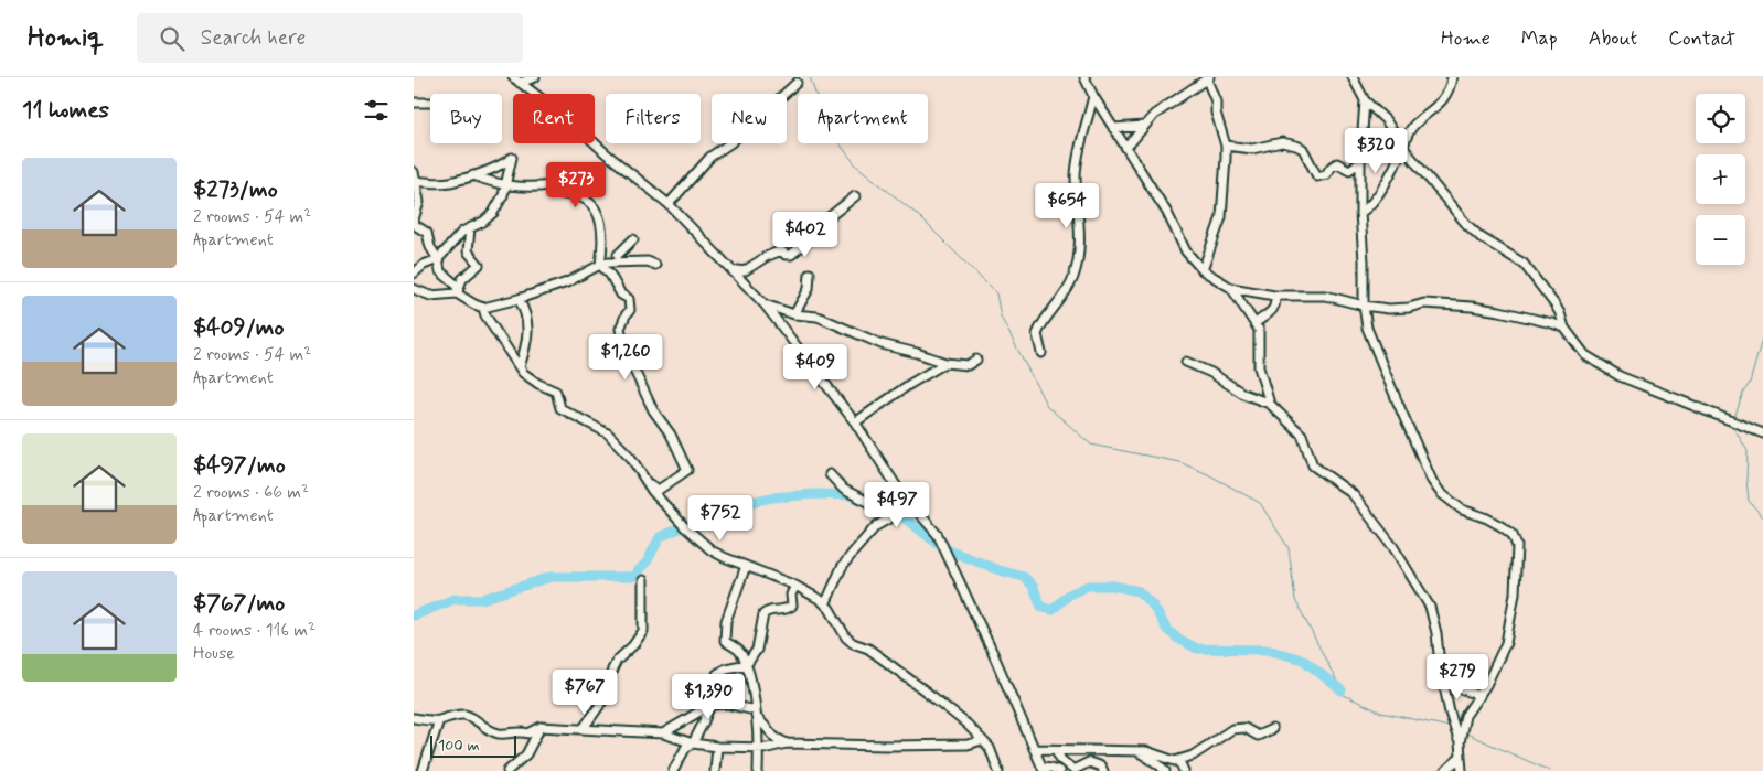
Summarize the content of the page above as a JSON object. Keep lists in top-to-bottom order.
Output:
{
  "scale_bar": "100 m",
  "page": {
    "header": "Homiq",
    "search": "Search here",
    "nav": [
      "Home",
      "Map",
      "About",
      "Contact"
    ],
    "heading": "11 homes",
    "map_buttons": ["+", "−"],
    "chip": [
      "Buy",
      "Rent",
      "Filters",
      "New",
      "Apartment"
    ],
    "price": [
      "$320",
      "$273",
      "$654",
      "$402",
      "$1,260",
      "$409",
      "$497",
      "$752",
      "$279",
      "$767",
      "$1,390"
    ],
    "list": [
      {
        "name": "$273/mo",
        "note": "2 rooms · 54 m² · Apartment"
      },
      {
        "name": "$409/mo",
        "note": "2 rooms · 54 m² · Apartment"
      },
      {
        "name": "$497/mo",
        "note": "2 rooms · 66 m² · Apartment"
      },
      {
        "name": "$767/mo",
        "note": "4 rooms · 116 m² · House"
      }
    ],
    "scale": "100 m"
  }
}
